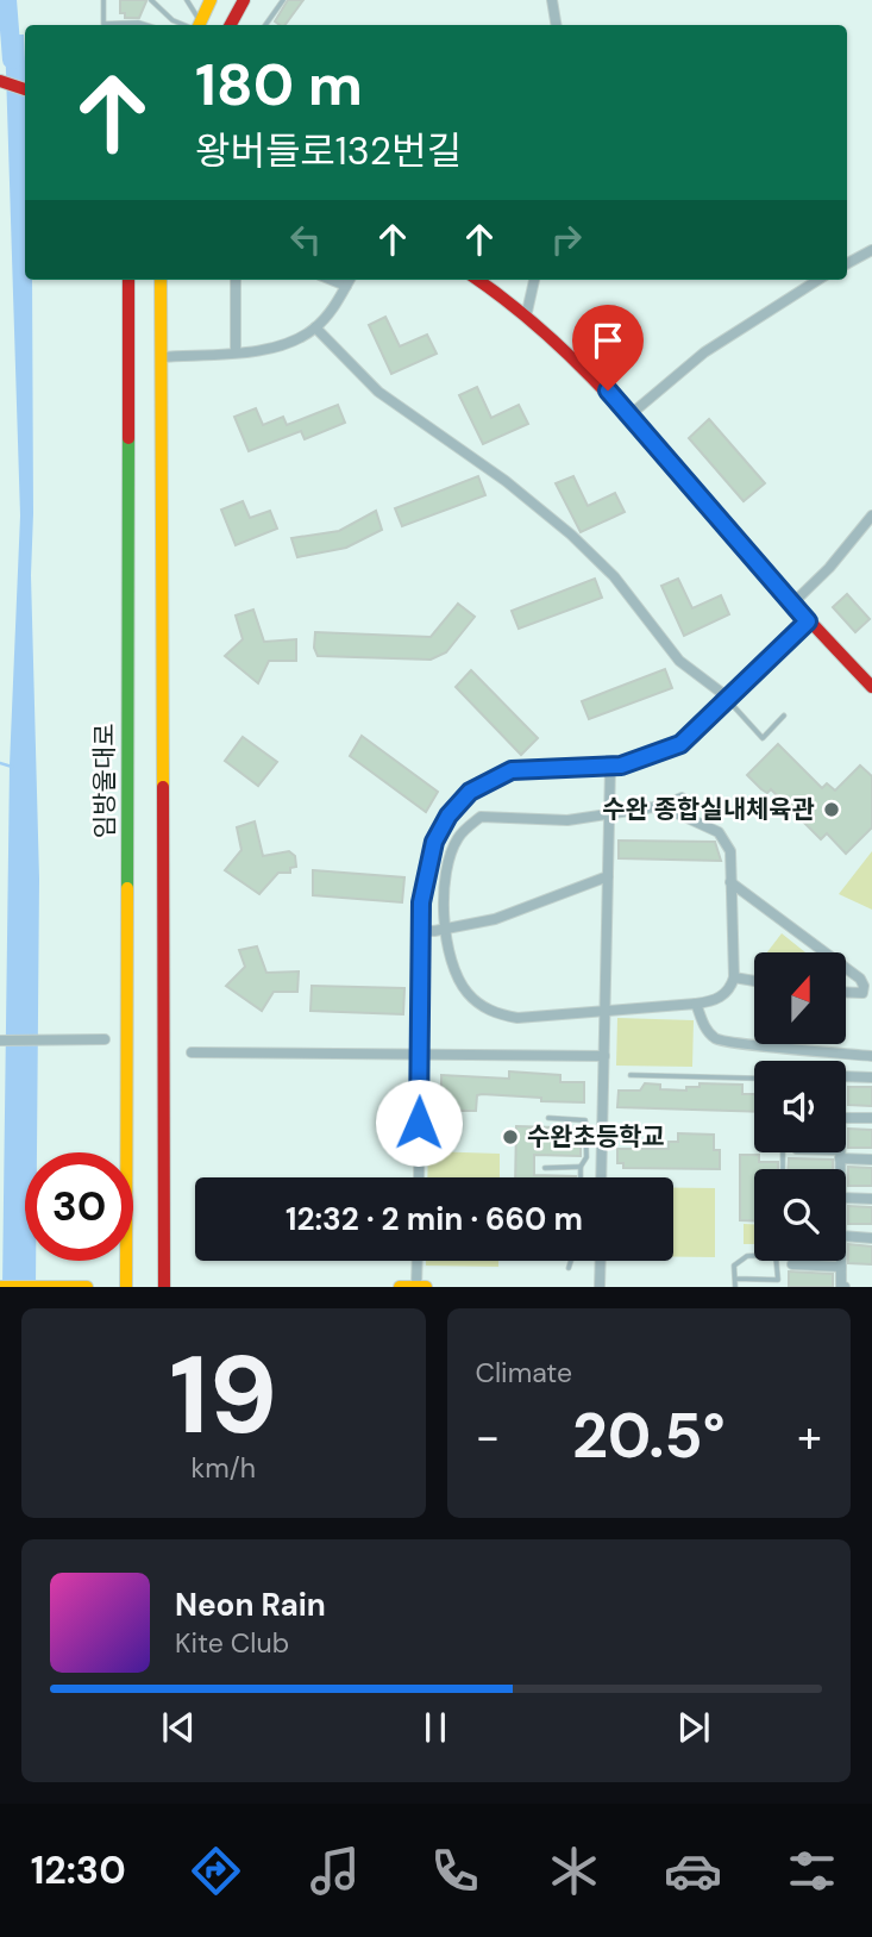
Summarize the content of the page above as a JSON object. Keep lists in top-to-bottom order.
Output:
{
  "streets": {
    "main road": ["임방울대로"]
  },
  "places": ["수완 종합실내체육관", "수완초등학교"],
  "north": "top",
  "page": {
    "turn": ["180 m", "왕버들로132번길"],
    "limit": "30",
    "trip": "12:32 · 2 min · 660 m",
    "tile": [
      ["19", "km/h"],
      "Climate"
    ],
    "heat": ["−", "20.5°", "+"],
    "song": ["Neon Rain", "Kite Club"],
    "tabs": "12:30"
  }
}
